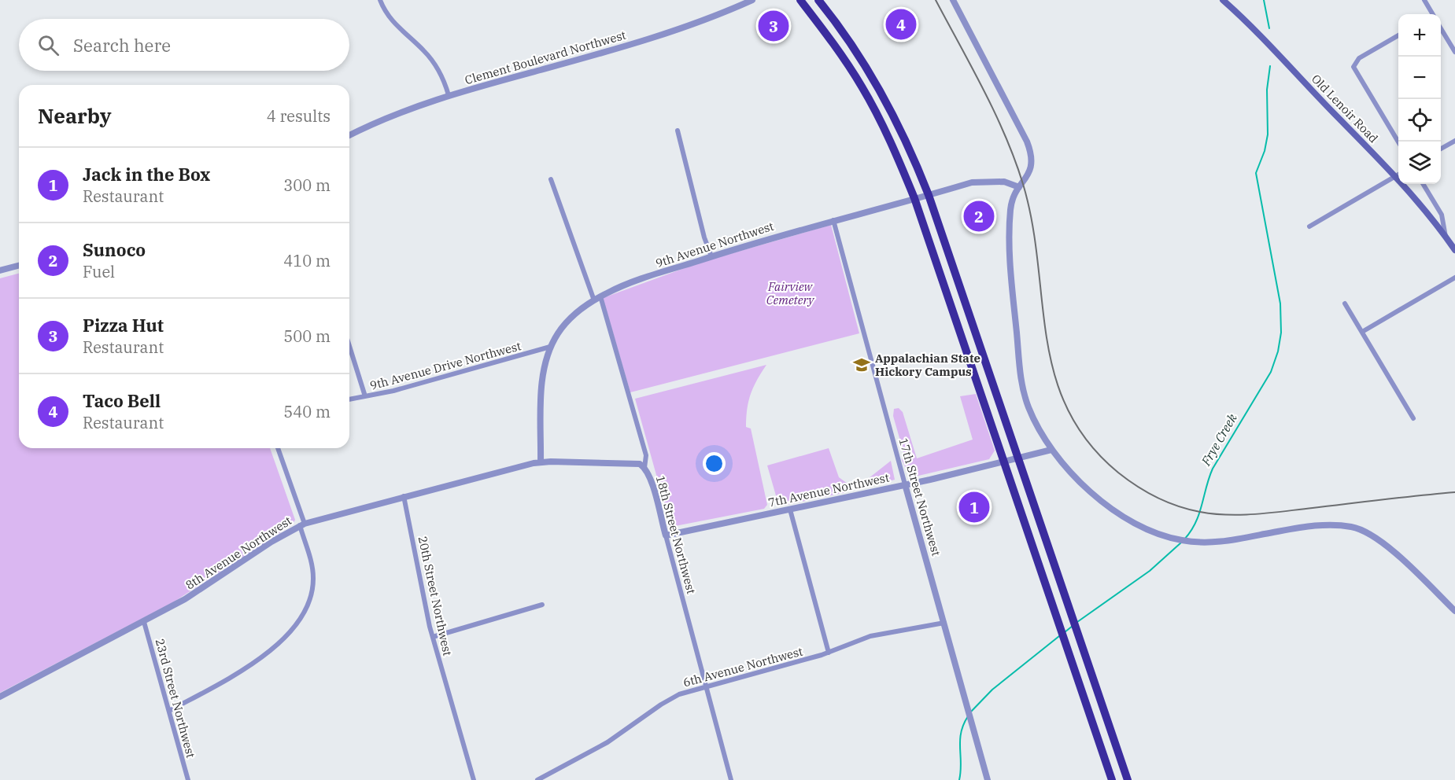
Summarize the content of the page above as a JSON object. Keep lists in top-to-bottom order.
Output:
{
  "streets": {
    "main road": ["Old Lenoir Road"],
    "street": [
      "Clement Boulevard Northwest",
      "9th Avenue Northwest",
      "9th Avenue Drive Northwest",
      "7th Avenue Northwest",
      "17th Street Northwest",
      "18th Street Northwest",
      "8th Avenue Northwest",
      "20th Street Northwest",
      "6th Avenue Northwest",
      "23rd Street Northwest"
    ]
  },
  "crossings": [
    ["9th Avenue Northwest", "9th Avenue Drive Northwest"],
    ["9th Avenue Northwest", "17th Street Northwest"],
    ["9th Avenue Northwest", "18th Street Northwest"],
    ["9th Avenue Northwest", "8th Avenue Northwest"],
    ["7th Avenue Northwest", "17th Street Northwest"],
    ["7th Avenue Northwest", "18th Street Northwest"],
    ["17th Street Northwest", "6th Avenue Northwest"],
    ["18th Street Northwest", "8th Avenue Northwest"],
    ["18th Street Northwest", "6th Avenue Northwest"],
    ["8th Avenue Northwest", "20th Street Northwest"],
    ["8th Avenue Northwest", "23rd Street Northwest"]
  ],
  "water": ["Frye Creek"],
  "parks": ["Fairview Cemetery"],
  "places": {
    "school or university": ["Appalachian State Hickory Campus"]
  },
  "page": {
    "pins": [
      "4",
      "3",
      "2",
      "1"
    ],
    "map_buttons": ["+", "−"],
    "search": "Search here",
    "heading": ["Nearby", "4 results"],
    "list": [
      {
        "mark": "1",
        "name": "Jack in the Box",
        "note": "Restaurant",
        "value": "300 m"
      },
      {
        "mark": "2",
        "name": "Sunoco",
        "note": "Fuel",
        "value": "410 m"
      },
      {
        "mark": "3",
        "name": "Pizza Hut",
        "note": "Restaurant",
        "value": "500 m"
      },
      {
        "mark": "4",
        "name": "Taco Bell",
        "note": "Restaurant",
        "value": "540 m"
      }
    ]
  }
}
